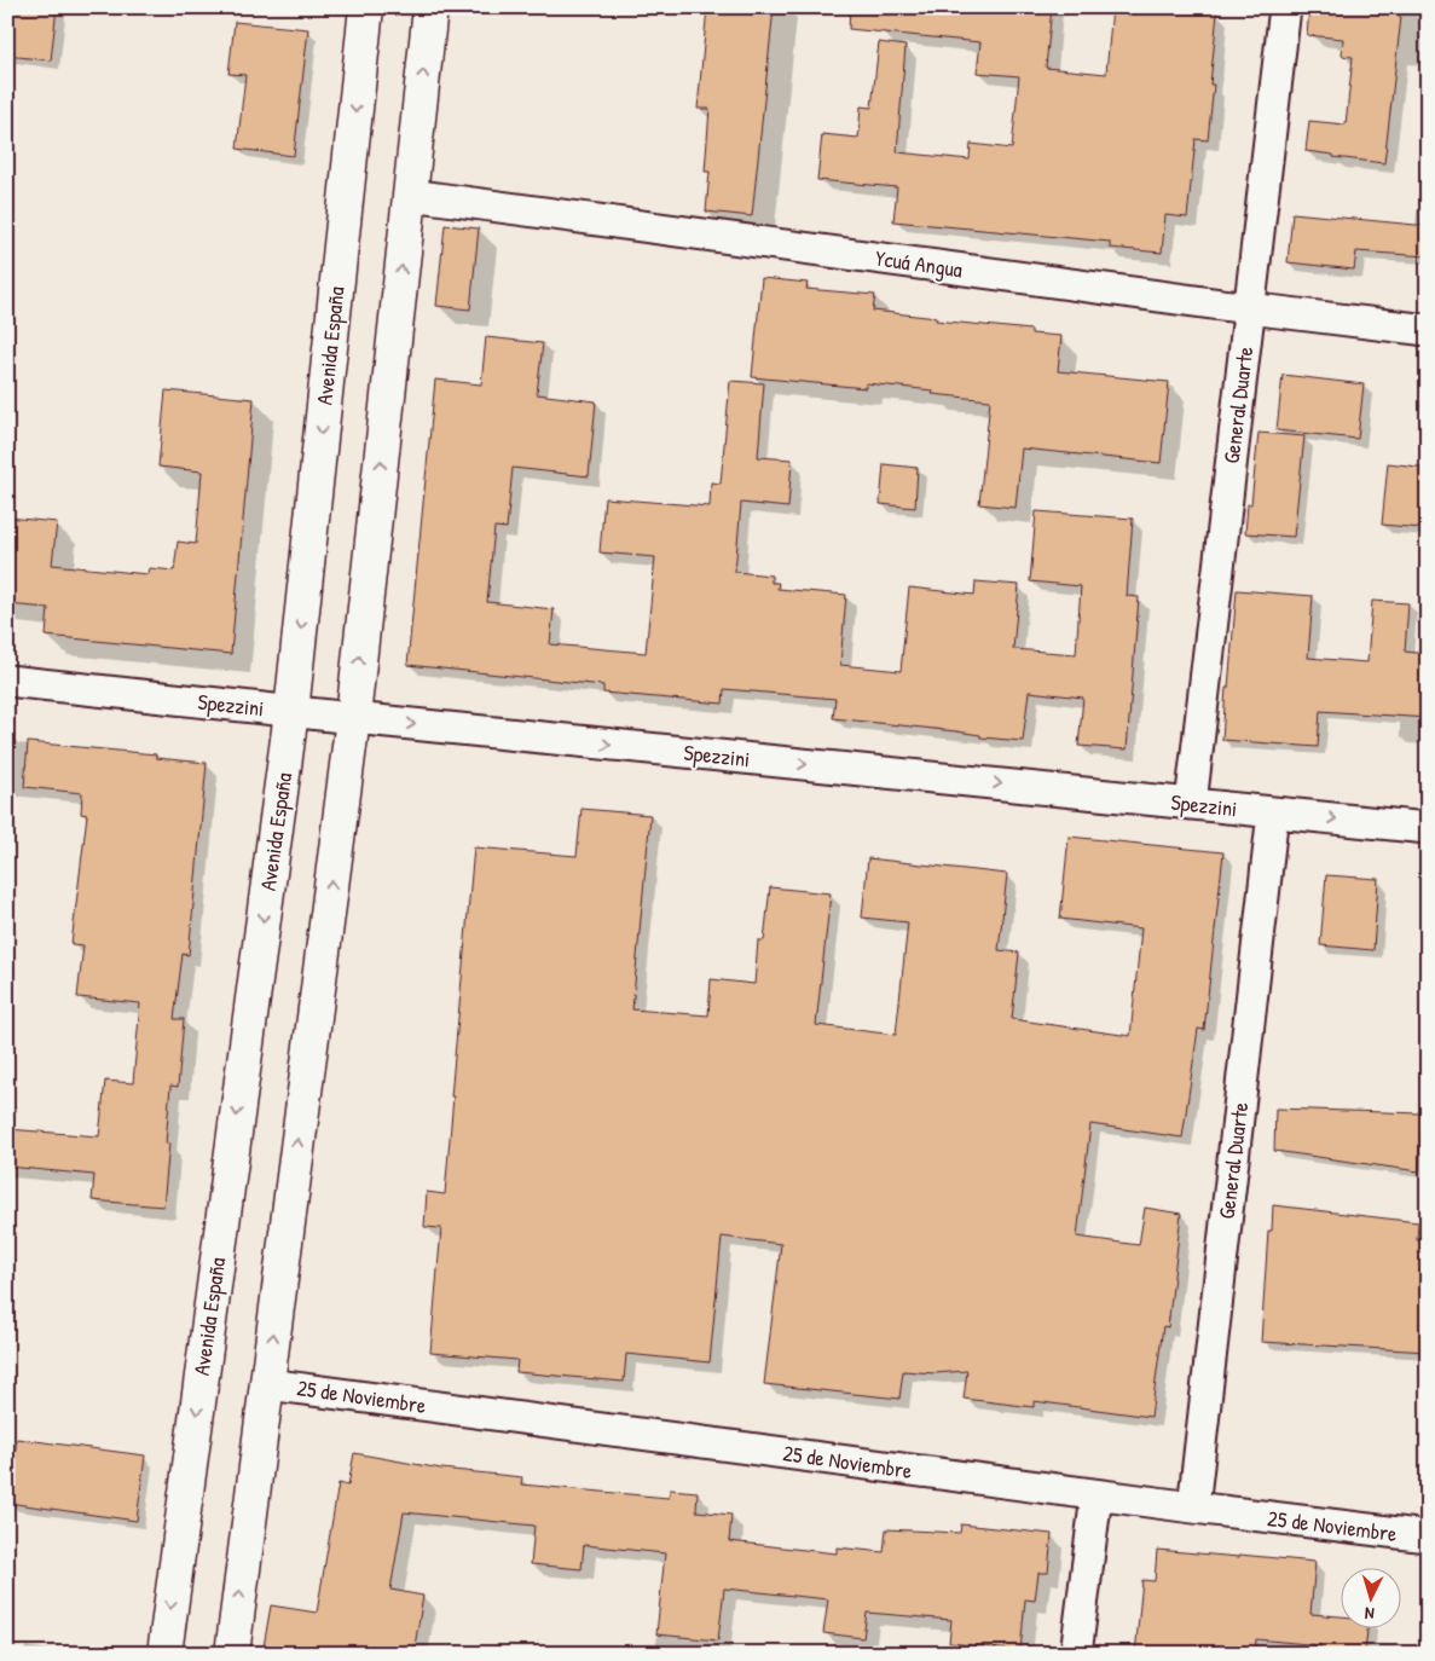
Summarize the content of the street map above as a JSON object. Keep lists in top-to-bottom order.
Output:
{
  "streets": {
    "street": [
      "Ycuá Angua",
      "Avenida España",
      "General Duarte",
      "Spezzini",
      "25 de Noviembre"
    ]
  },
  "crossings": [
    ["Ycuá Angua", "General Duarte"],
    ["Avenida España", "Spezzini"],
    ["General Duarte", "Spezzini"],
    ["General Duarte", "25 de Noviembre"]
  ],
  "one_way": ["Spezzini"],
  "north": "bottom"
}
